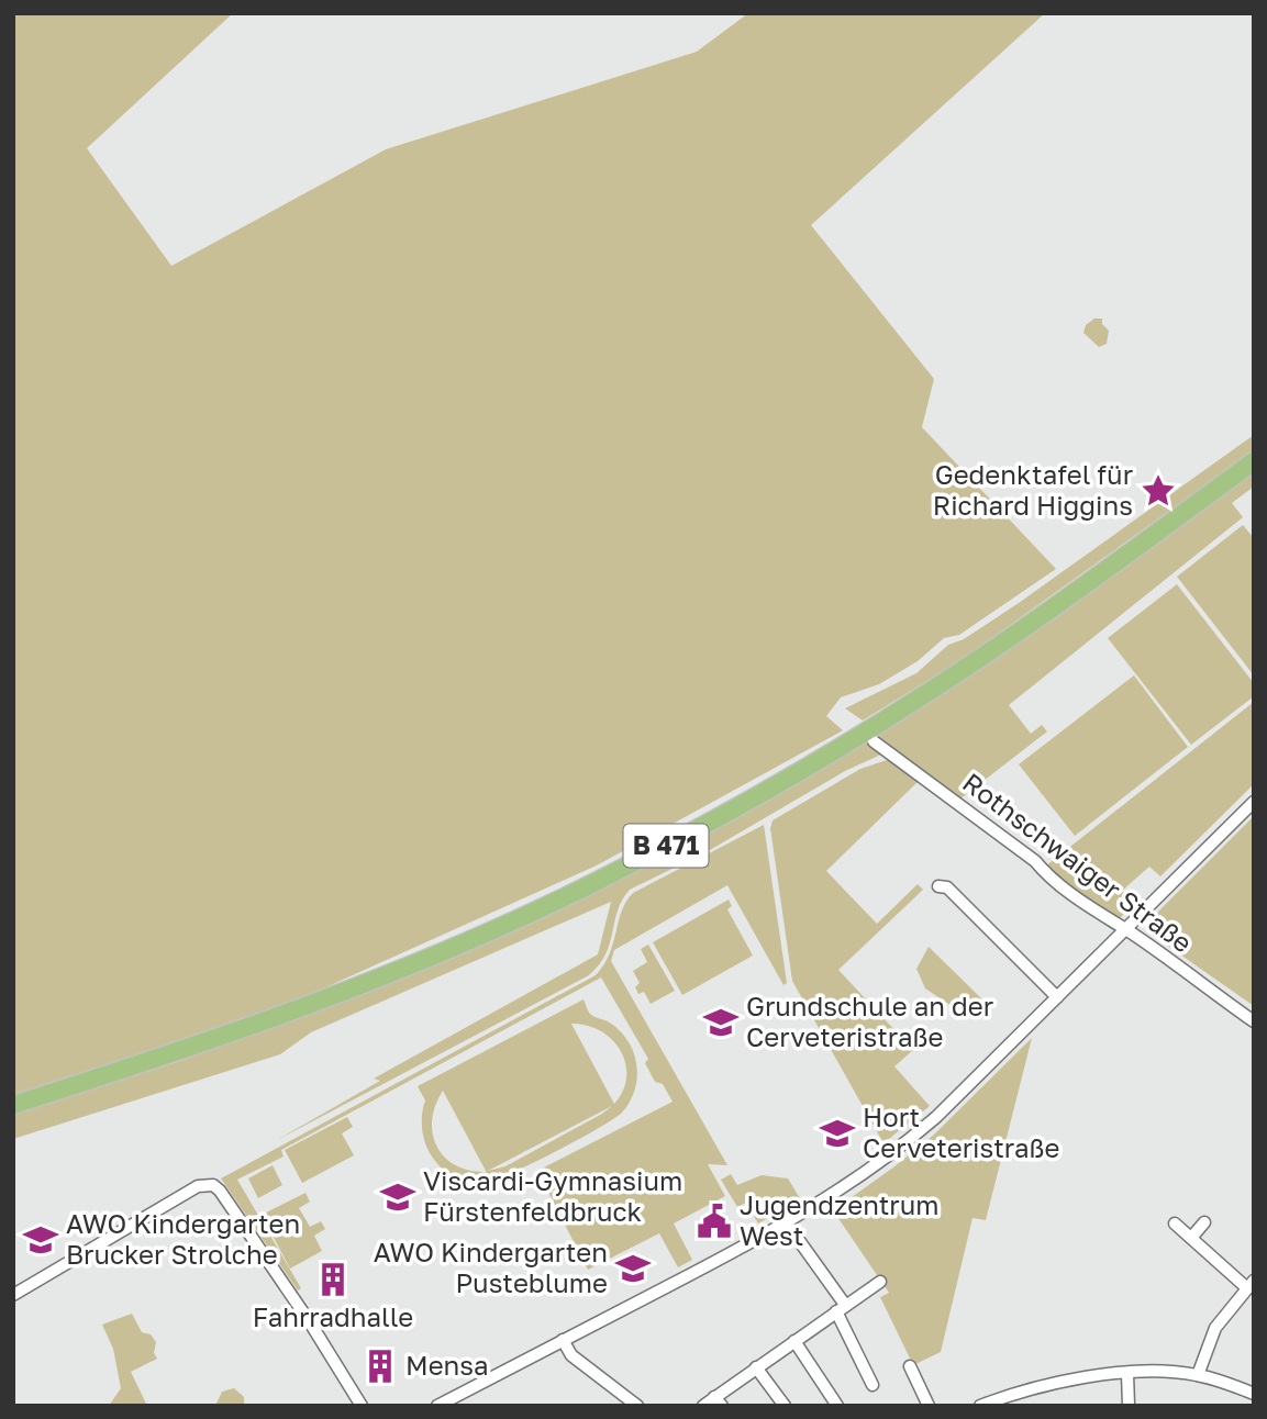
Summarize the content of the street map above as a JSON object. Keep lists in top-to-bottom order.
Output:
{
  "streets": {
    "highway": ["B 471"],
    "street": ["Rothschwaiger Straße"]
  },
  "places": {
    "place": ["Gedenktafel für Richard Higgins"],
    "school or university": [
      "Grundschule an der Cerveteristraße",
      "Hort Cerveteristraße",
      "Viscardi-Gymnasium Fürstenfeldbruck",
      "AWO Kindergarten Brucker Strolche",
      "AWO Kindergarten Pusteblume"
    ],
    "public building": ["Jugendzentrum West"],
    "building": ["Fahrradhalle", "Mensa"]
  }
}
